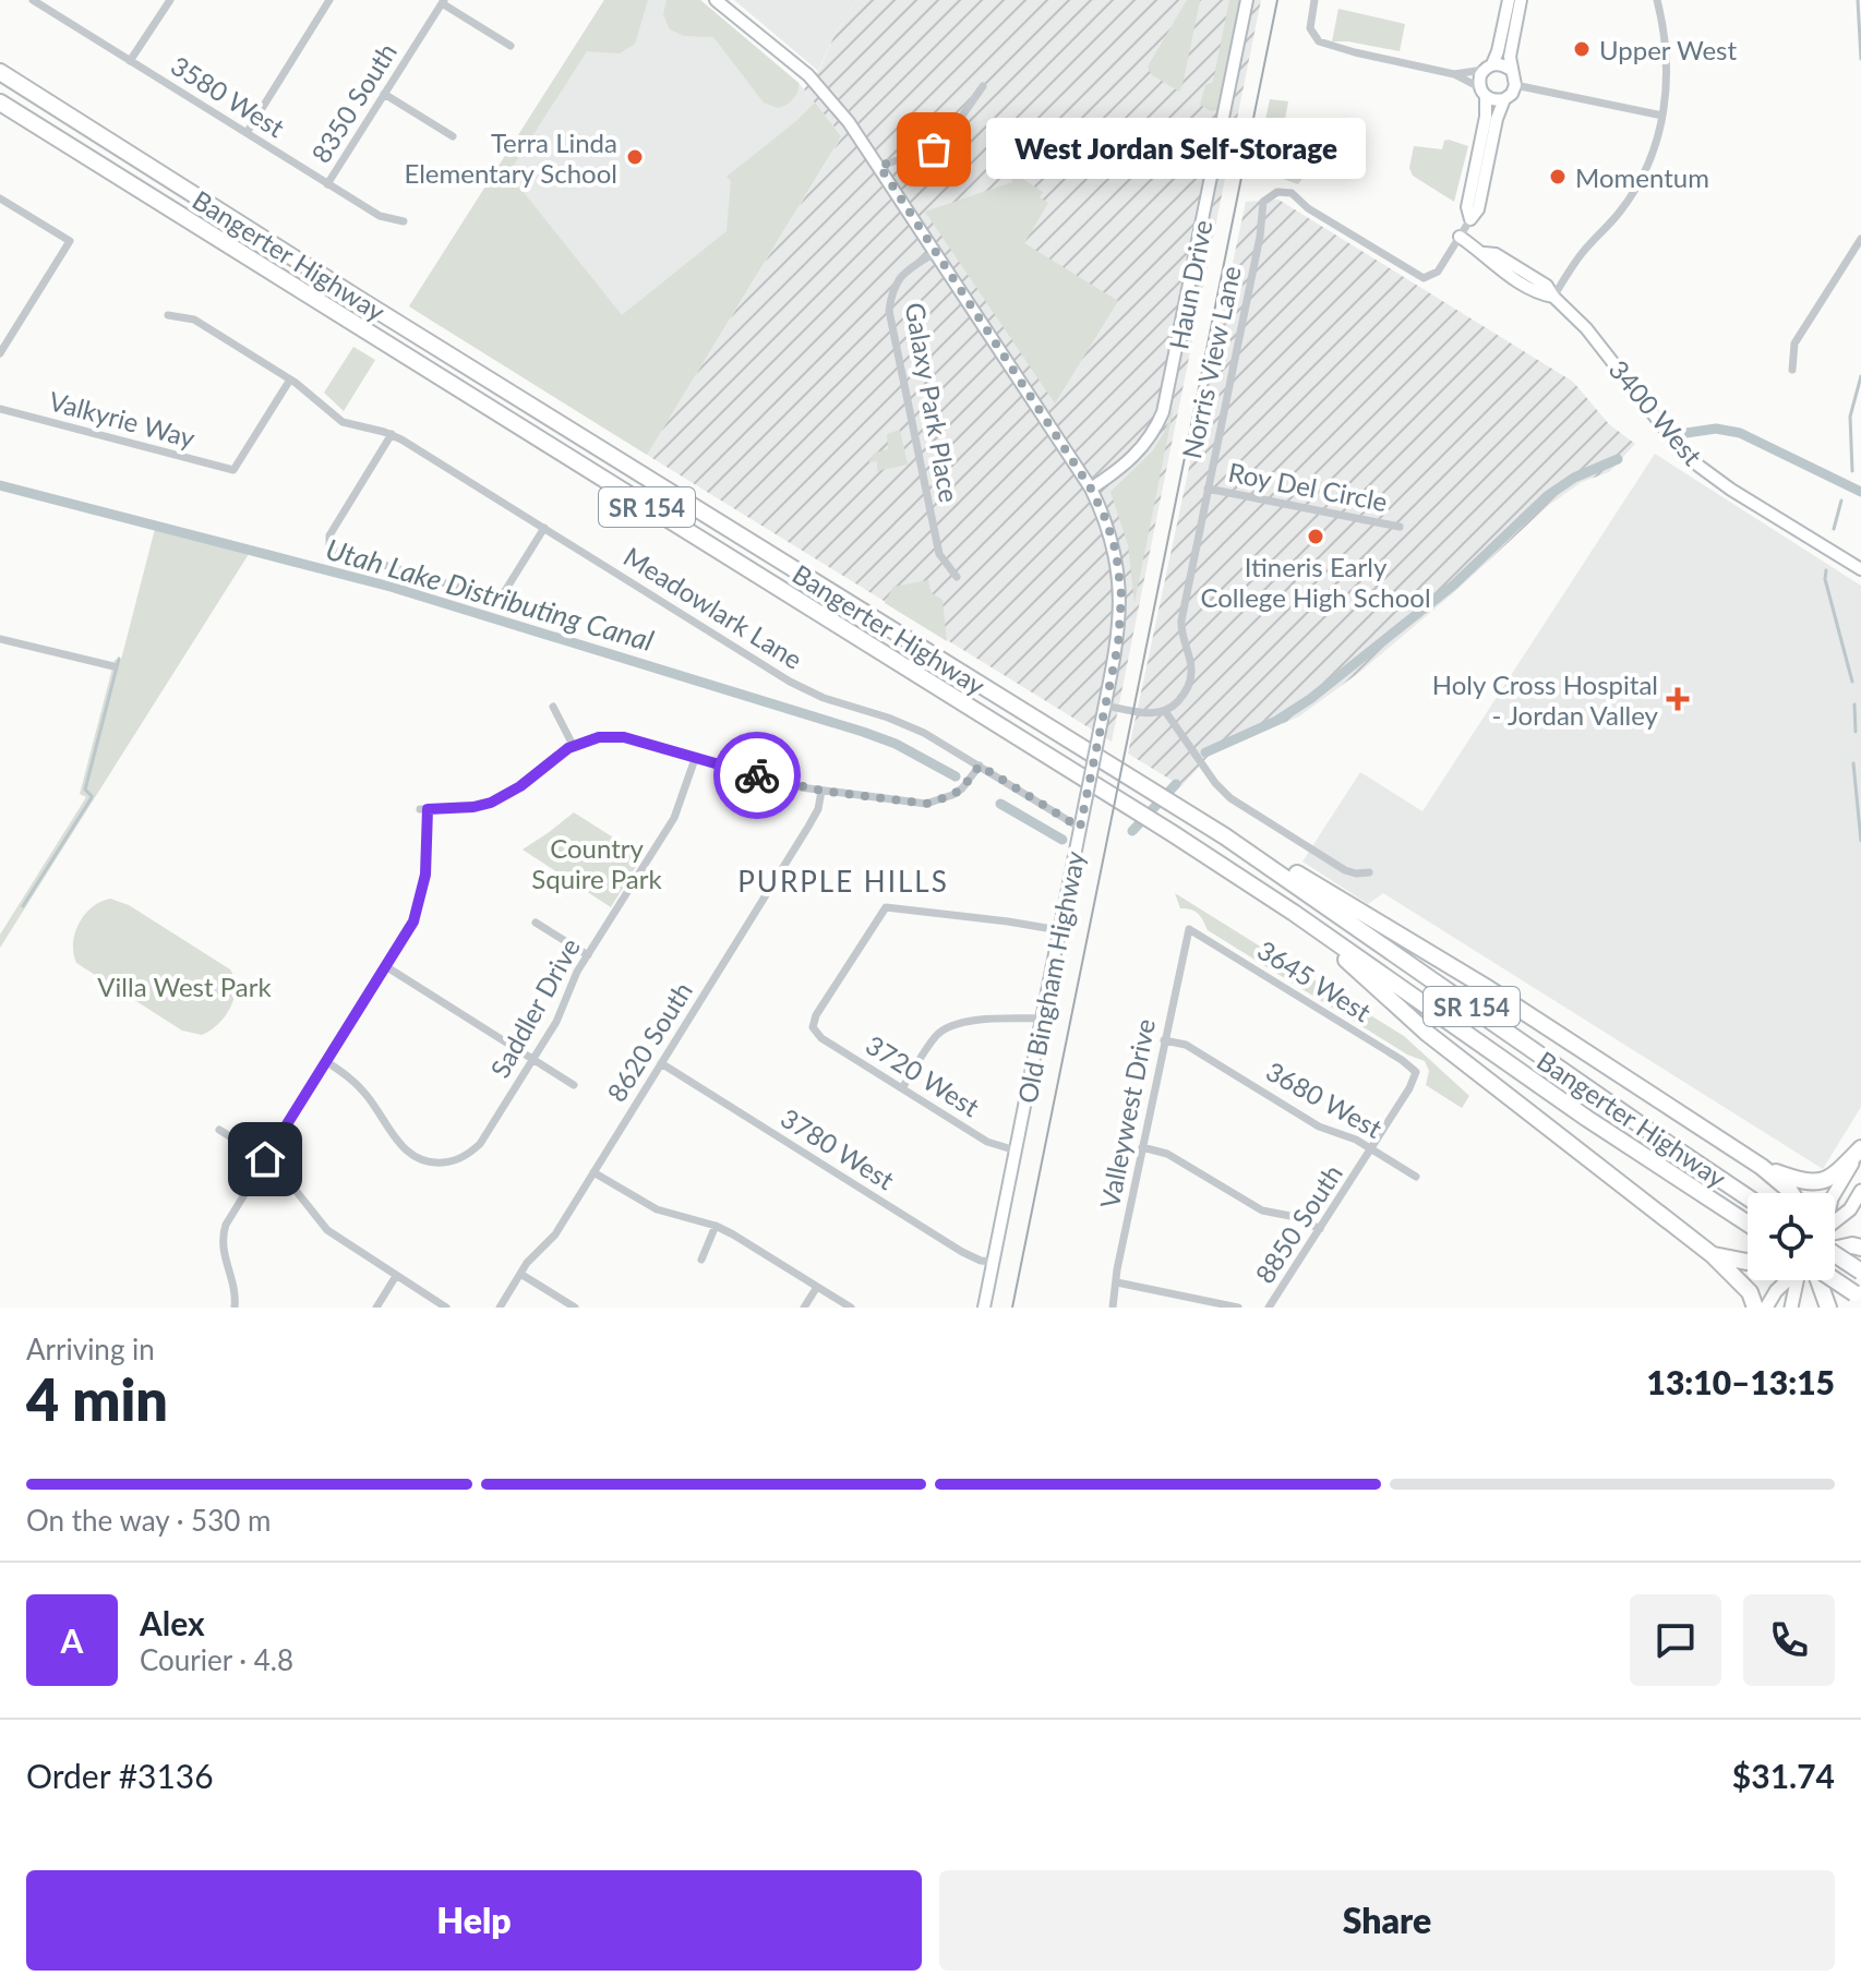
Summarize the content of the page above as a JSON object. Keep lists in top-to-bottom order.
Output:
{
  "streets": {
    "highway": ["Bangerter Highway", "SR 154"],
    "street": [
      "3580 West",
      "8350 South",
      "Haun Drive",
      "Norris View Lane",
      "Galaxy Park Place",
      "3400 West",
      "Valkyrie Way",
      "Roy Del Circle",
      "Meadowlark Lane",
      "Old Bingham Highway",
      "3645 West",
      "Saddler Drive",
      "8620 South",
      "3720 West",
      "3680 West",
      "Valleywest Drive",
      "3780 West",
      "8850 South"
    ]
  },
  "crossings": [
    ["3580 West", "8350 South"],
    ["Haun Drive", "Old Bingham Highway"],
    ["Norris View Lane", "3400 West"],
    ["Norris View Lane", "Roy Del Circle"],
    ["Galaxy Park Place", "Old Bingham Highway"],
    ["Valkyrie Way", "Meadowlark Lane"],
    ["Meadowlark Lane", "Old Bingham Highway"],
    ["Old Bingham Highway", "3720 West"],
    ["Old Bingham Highway", "3780 West"],
    ["3645 West", "Valleywest Drive"],
    ["3645 West", "8850 South"],
    ["8620 South", "3780 West"],
    ["3680 West", "Valleywest Drive"],
    ["3680 West", "8850 South"]
  ],
  "districts": ["PURPLE HILLS"],
  "water": ["Utah Lake Distributing Canal"],
  "parks": ["Country Squire Park", "Villa West Park"],
  "places": {
    "other": [
      "Upper West",
      "West Jordan Self-Storage",
      "Terra Linda Elementary School",
      "Momentum",
      "Itineris Early College High School"
    ],
    "health": ["Holy Cross Hospital - Jordan Valley"]
  },
  "page": {
    "bubble": "West Jordan Self-Storage",
    "heading": ["4 min", "Arriving in", "13:10–13:15"],
    "panel": [
      "Alex",
      "Courier · 4.8",
      "Order #3136",
      "$31.74"
    ],
    "bar": "On the way · 530 m",
    "round": "A",
    "buttons": ["Help", "Share"]
  }
}
